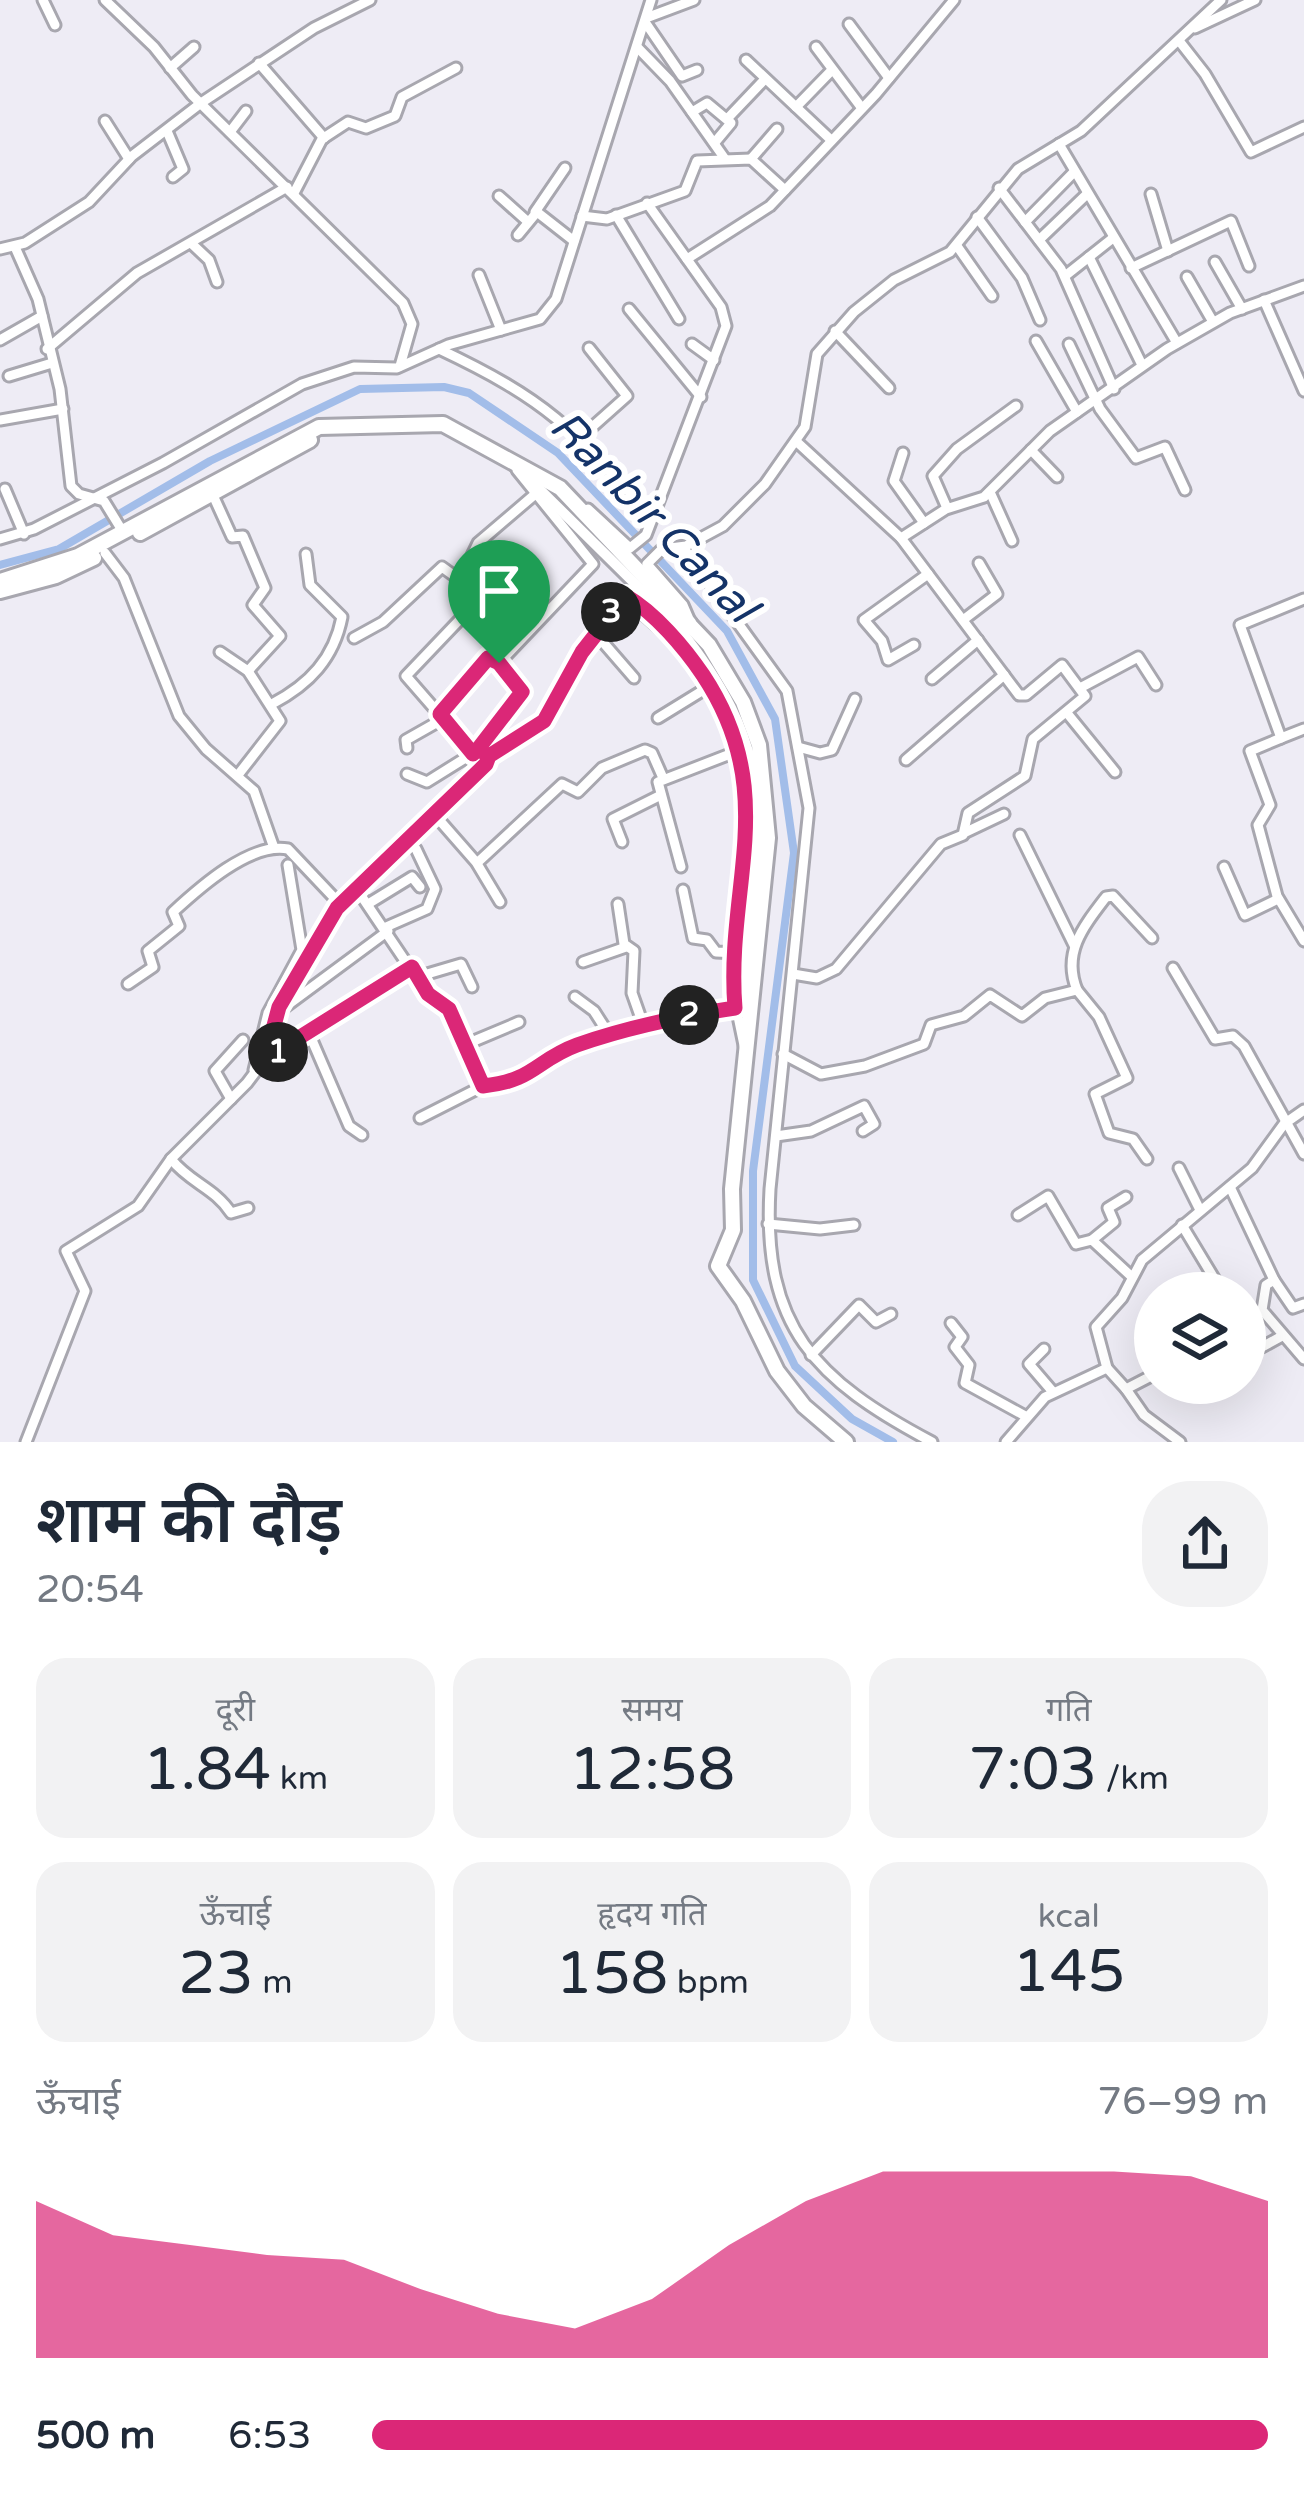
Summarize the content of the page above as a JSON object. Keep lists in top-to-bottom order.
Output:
{
  "water": ["Ranbir Canal"],
  "page": {
    "pins": ["3", "2", "1"],
    "heading": ["शाम की दौड़", "20:54"],
    "stats": [
      ["दूरी", "1.84 km"],
      ["समय", "12:58"],
      ["गति", "7:03 /km"],
      ["ऊँचाई", "23 m"],
      ["हृदय गति", "158 bpm"],
      ["kcal", "145"]
    ],
    "chart": ["ऊँचाई", "76–99 m"],
    "list": [
      {
        "name": "500 m",
        "note": "6:53"
      }
    ]
  }
}
